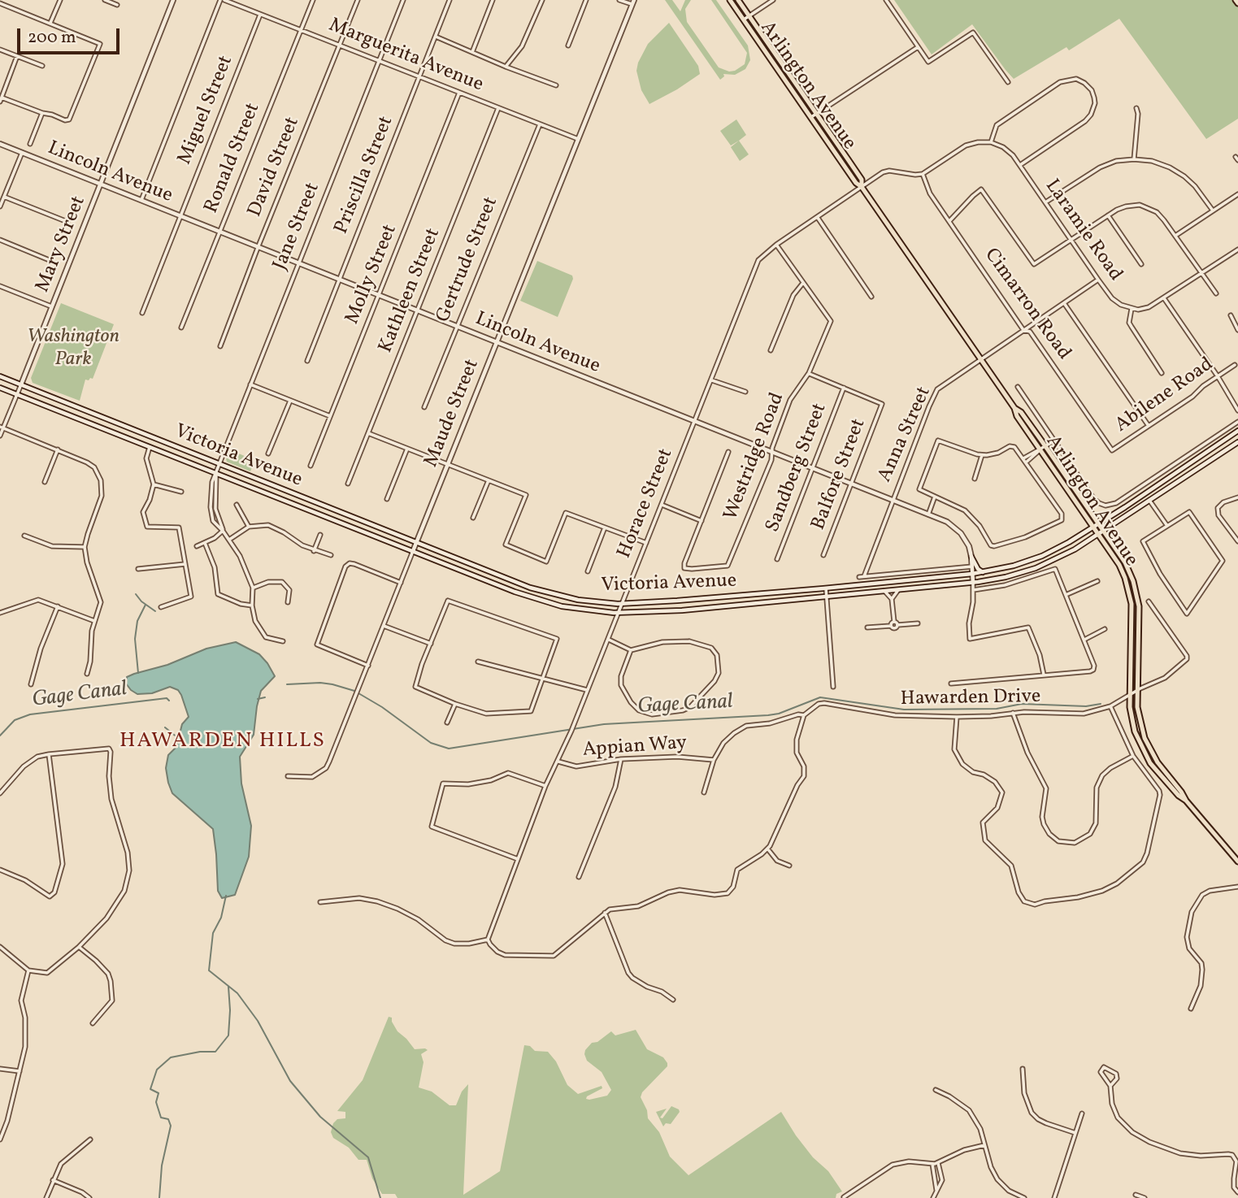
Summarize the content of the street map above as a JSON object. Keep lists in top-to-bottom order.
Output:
{
  "streets": {
    "main road": [
      "Arlington Avenue",
      "Lincoln Avenue",
      "Mary Street",
      "Maude Street",
      "Victoria Avenue"
    ],
    "street": [
      "Marguerita Avenue",
      "Miguel Street",
      "Ronald Street",
      "David Street",
      "Priscilla Street",
      "Jane Street",
      "Laramie Road",
      "Gertrude Street",
      "Molly Street",
      "Kathleen Street",
      "Cimarron Road",
      "Abilene Road",
      "Anna Street",
      "Westridge Road",
      "Sandberg Street",
      "Balfore Street",
      "Horace Street",
      "Hawarden Drive",
      "Appian Way"
    ]
  },
  "crossings": [
    ["Marguerita Avenue", "Miguel Street"],
    ["Marguerita Avenue", "Ronald Street"],
    ["Marguerita Avenue", "David Street"],
    ["Marguerita Avenue", "Priscilla Street"],
    ["Marguerita Avenue", "Jane Street"],
    ["Marguerita Avenue", "Gertrude Street"],
    ["Marguerita Avenue", "Molly Street"],
    ["Marguerita Avenue", "Kathleen Street"],
    ["Marguerita Avenue", "Maude Street"],
    ["Arlington Avenue", "Anna Street"],
    ["Arlington Avenue", "Victoria Avenue"],
    ["Arlington Avenue", "Horace Street"],
    ["Arlington Avenue", "Hawarden Drive"],
    ["Miguel Street", "Lincoln Avenue"],
    ["Ronald Street", "Lincoln Avenue"],
    ["David Street", "Lincoln Avenue"],
    ["Lincoln Avenue", "Priscilla Street"],
    ["Lincoln Avenue", "Jane Street"],
    ["Lincoln Avenue", "Mary Street"],
    ["Lincoln Avenue", "Gertrude Street"],
    ["Lincoln Avenue", "Molly Street"],
    ["Lincoln Avenue", "Kathleen Street"],
    ["Lincoln Avenue", "Maude Street"],
    ["Lincoln Avenue", "Anna Street"],
    ["Lincoln Avenue", "Victoria Avenue"],
    ["Lincoln Avenue", "Westridge Road"],
    ["Lincoln Avenue", "Sandberg Street"],
    ["Lincoln Avenue", "Balfore Street"],
    ["Lincoln Avenue", "Horace Street"],
    ["Jane Street", "Victoria Avenue"],
    ["Laramie Road", "Anna Street"],
    ["Mary Street", "Victoria Avenue"],
    ["Cimarron Road", "Abilene Road"],
    ["Cimarron Road", "Anna Street"],
    ["Cimarron Road", "Horace Street"],
    ["Maude Street", "Victoria Avenue"],
    ["Victoria Avenue", "Horace Street"],
    ["Westridge Road", "Horace Street"],
    ["Sandberg Street", "Balfore Street"],
    ["Horace Street", "Appian Way"],
    ["Hawarden Drive", "Appian Way"]
  ],
  "districts": ["HAWARDEN HILLS"],
  "water": ["Gage Canal"],
  "parks": ["Washington Park"],
  "scale_bar": "200 m"
}
